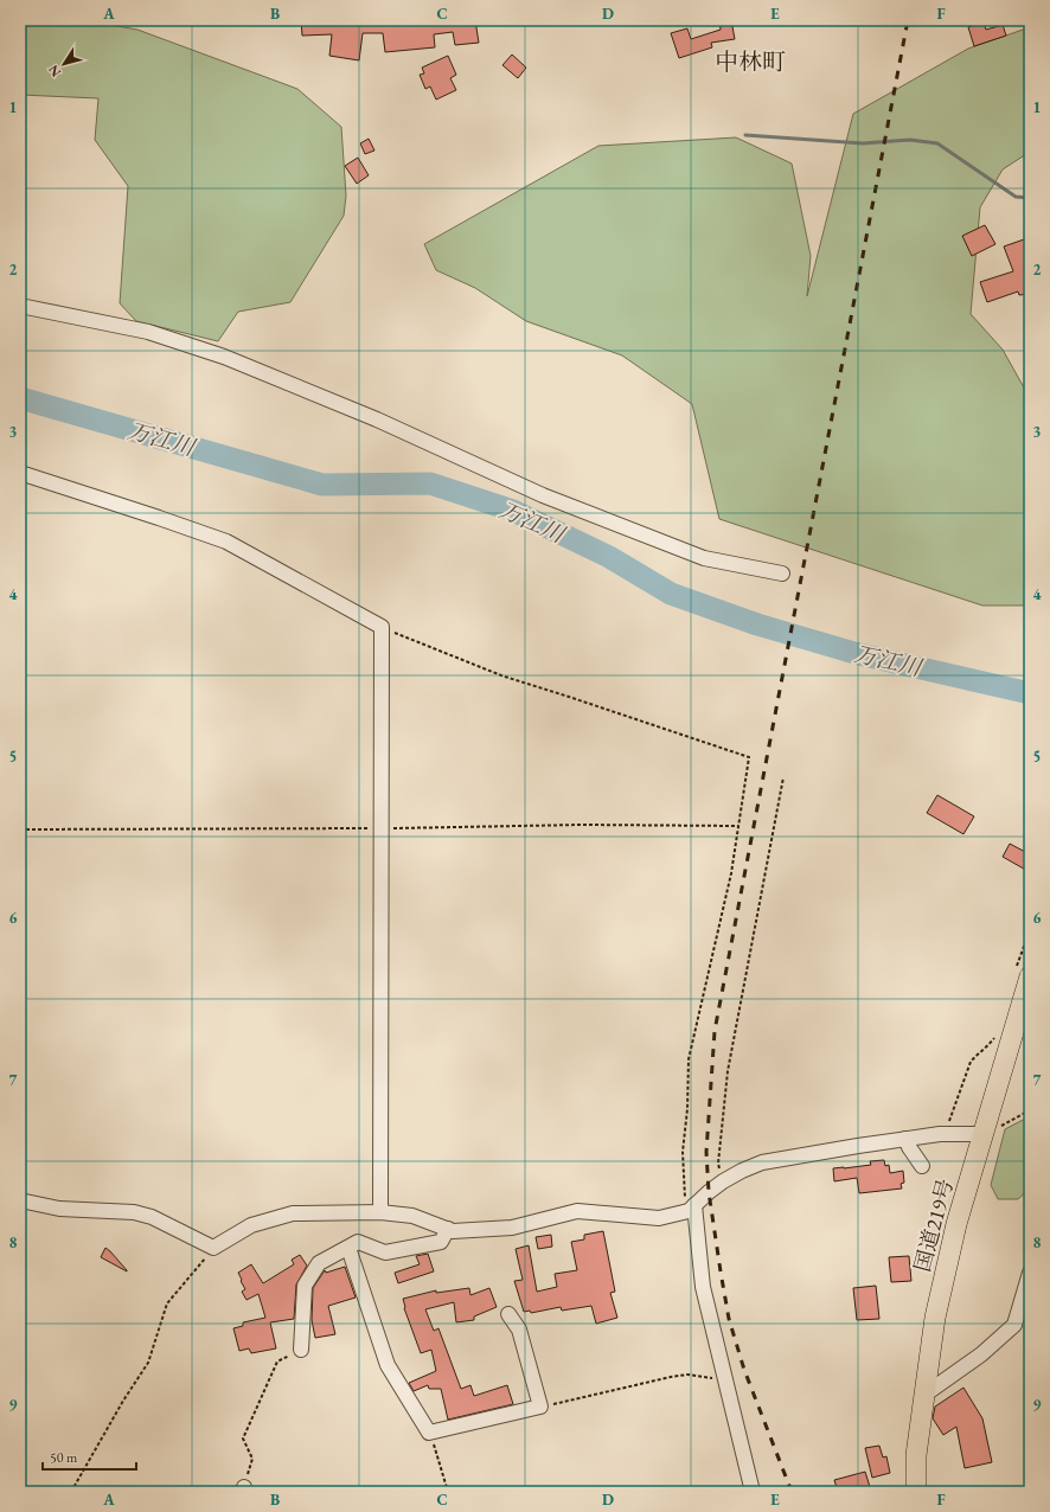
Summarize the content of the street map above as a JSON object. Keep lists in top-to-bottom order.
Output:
{
  "streets": {
    "highway": ["国道219号"]
  },
  "districts": ["中林町"],
  "water": ["万江川"],
  "scale_bar": "50 m",
  "north": "bottom left",
  "grid": {
    "columns": [
      "A",
      "B",
      "C",
      "D",
      "E",
      "F"
    ],
    "rows": [
      "1",
      "2",
      "3",
      "4",
      "5",
      "6",
      "7",
      "8",
      "9"
    ]
  }
}
